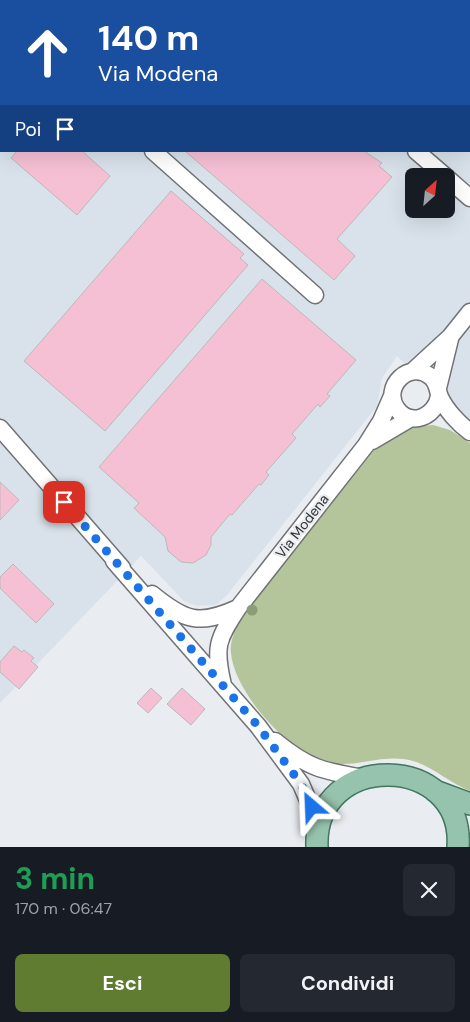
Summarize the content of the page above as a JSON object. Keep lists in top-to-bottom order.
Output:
{
  "streets": {
    "street": ["Via Modena"]
  },
  "north": "top right",
  "page": {
    "turn": ["140 m", "Via Modena"],
    "then": "Poi",
    "heading": ["3 min", "170 m · 06:47"],
    "buttons": ["Esci", "Condividi"]
  }
}
